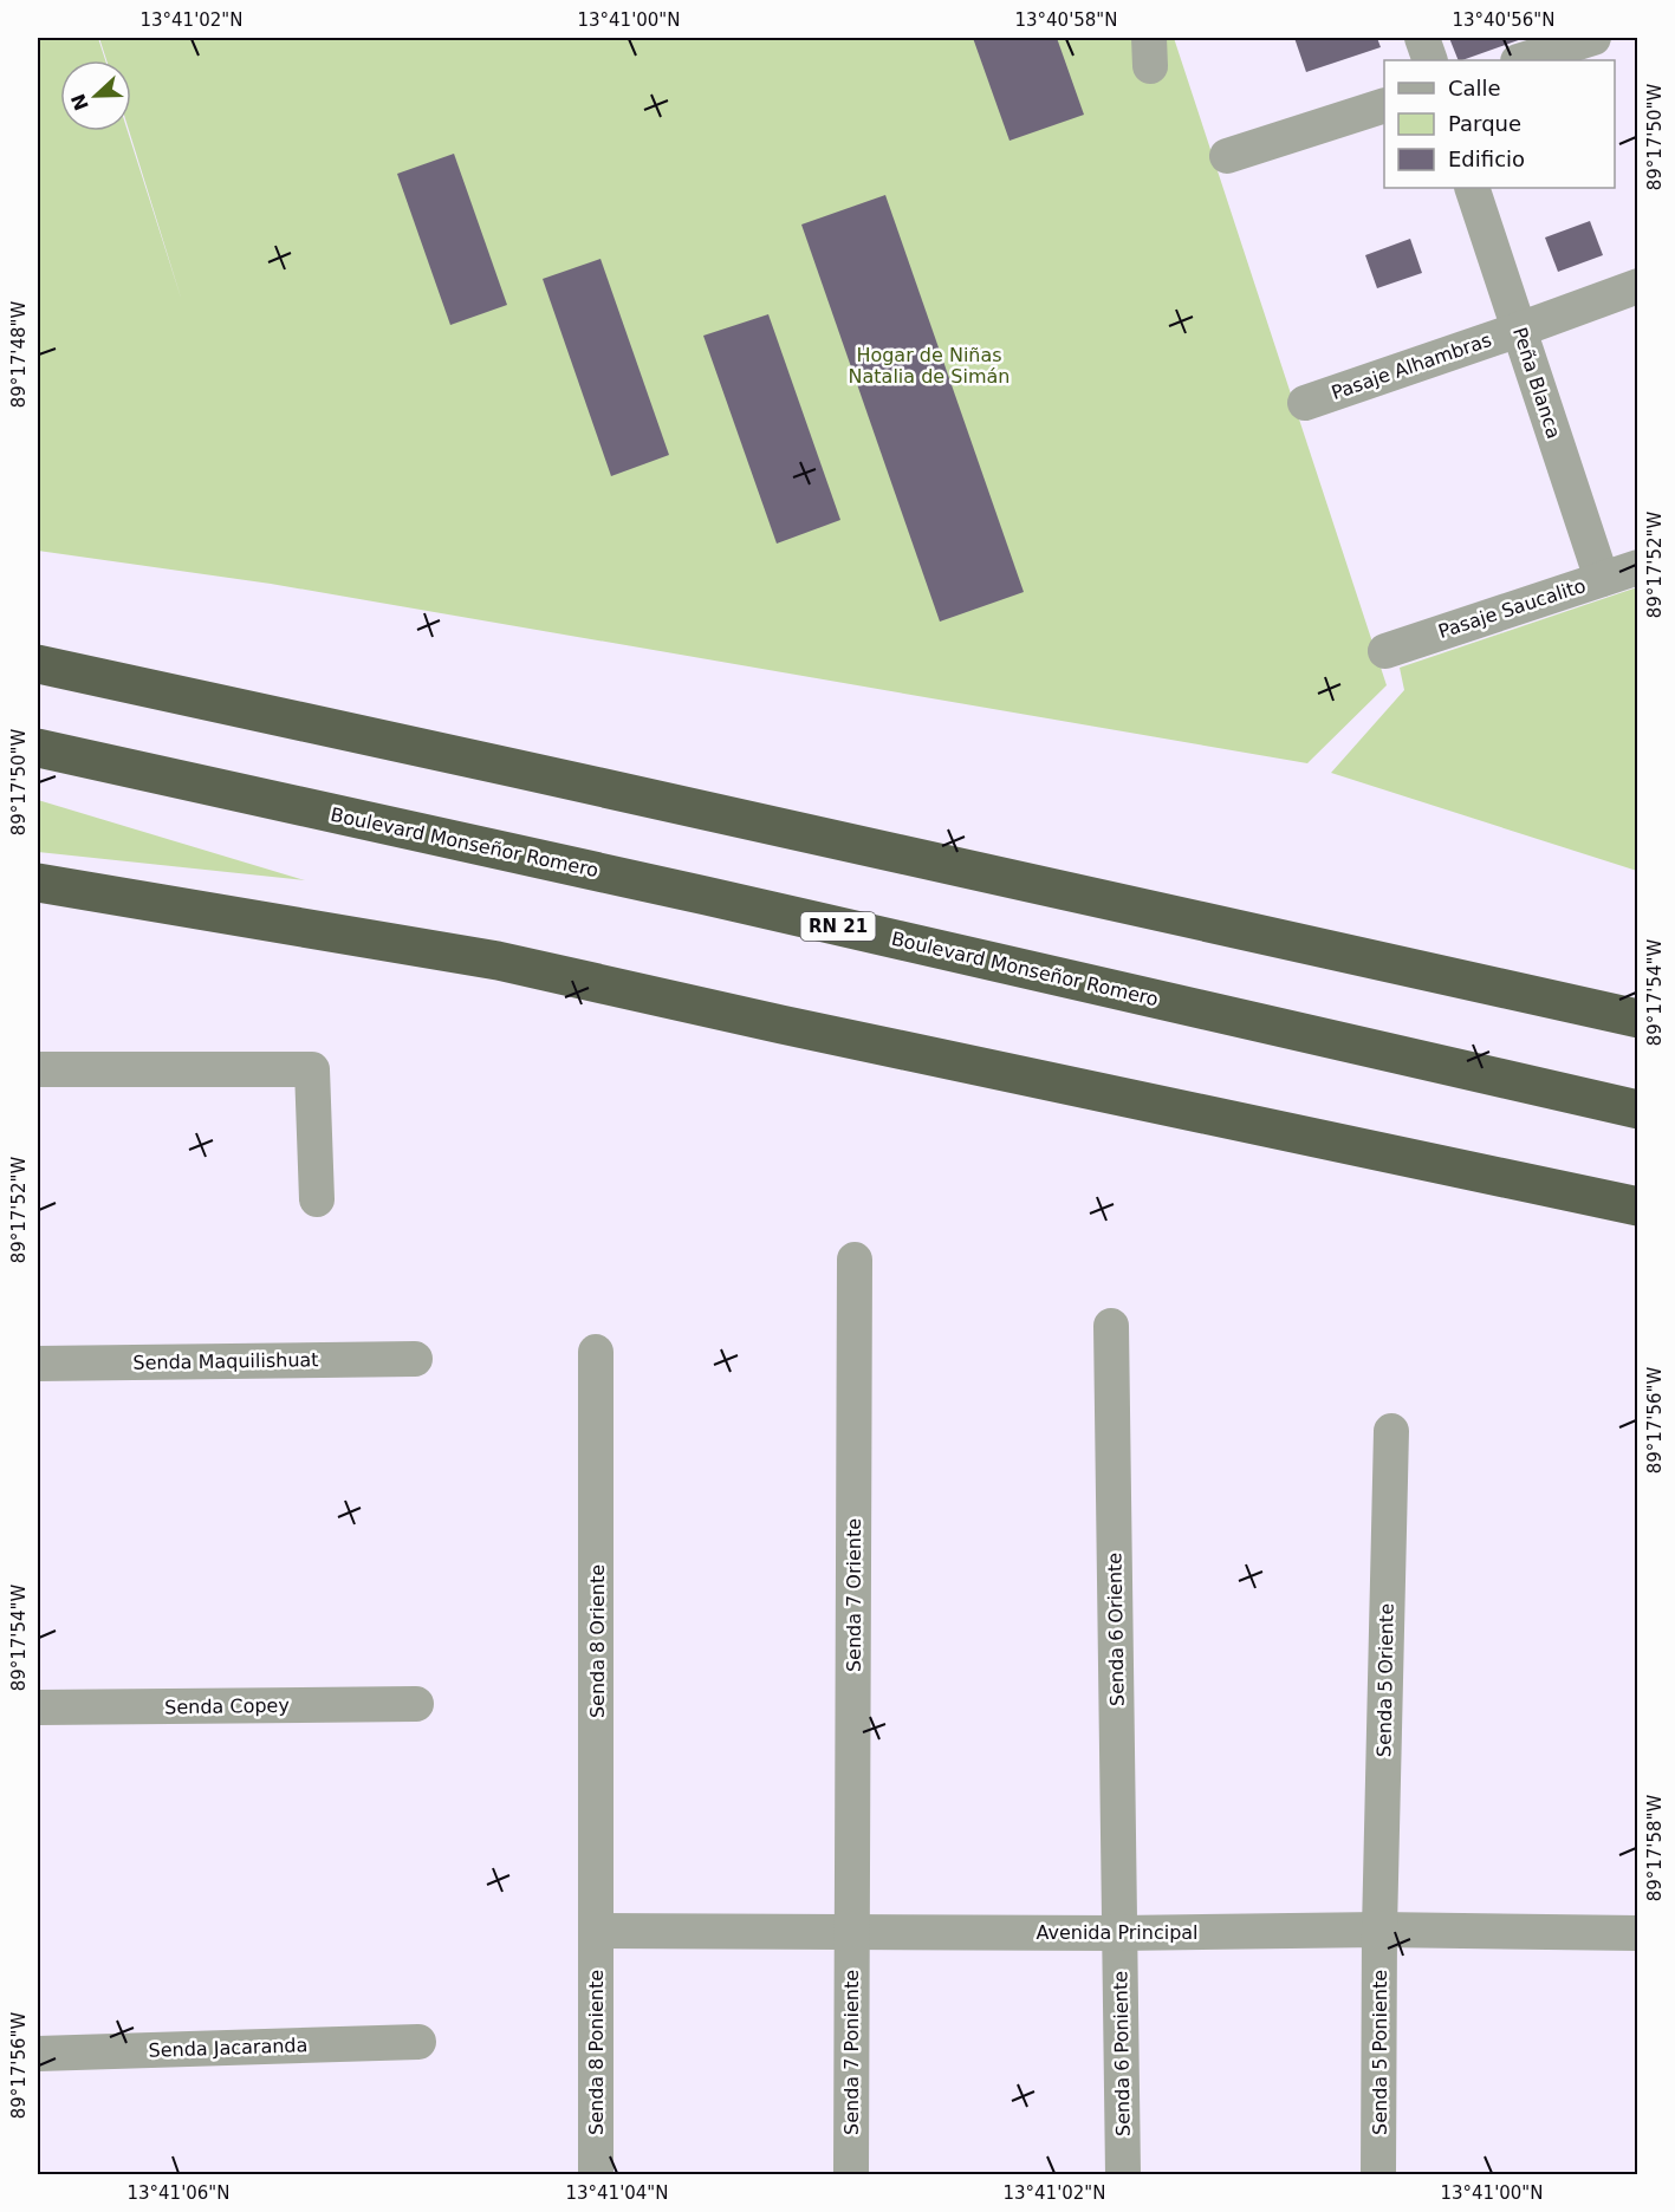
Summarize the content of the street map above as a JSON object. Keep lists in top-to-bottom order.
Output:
{
  "streets": {
    "highway": ["Boulevard Monseñor Romero", "RN 21"],
    "street": [
      "Pasaje Alhambras",
      "Peña Blanca",
      "Pasaje Saucalito",
      "Senda Maquilishuat",
      "Senda 7 Oriente",
      "Senda 6 Oriente",
      "Senda 8 Oriente",
      "Senda 5 Oriente",
      "Senda Copey",
      "Avenida Principal",
      "Senda Jacaranda",
      "Senda 8 Poniente",
      "Senda 7 Poniente",
      "Senda 5 Poniente",
      "Senda 6 Poniente"
    ]
  },
  "crossings": [
    ["Pasaje Alhambras", "Peña Blanca"],
    ["Peña Blanca", "Pasaje Saucalito"],
    ["Senda 7 Oriente", "Avenida Principal"],
    ["Senda 7 Oriente", "Senda 7 Poniente"],
    ["Senda 6 Oriente", "Avenida Principal"],
    ["Senda 6 Oriente", "Senda 6 Poniente"],
    ["Senda 8 Oriente", "Avenida Principal"],
    ["Senda 8 Oriente", "Senda 8 Poniente"],
    ["Senda 5 Oriente", "Avenida Principal"],
    ["Senda 5 Oriente", "Senda 5 Poniente"],
    ["Avenida Principal", "Senda 8 Poniente"],
    ["Avenida Principal", "Senda 7 Poniente"],
    ["Avenida Principal", "Senda 5 Poniente"],
    ["Avenida Principal", "Senda 6 Poniente"]
  ],
  "parks": ["Hogar de Niñas Natalia de Simán"],
  "legend": ["Calle", "Parque", "Edificio"],
  "north": "left",
  "coordinates": [
    "13°41'02\"N",
    "13°41'00\"N",
    "13°40'58\"N",
    "13°40'56\"N",
    "89°17'50\"W",
    "89°17'48\"W",
    "89°17'52\"W",
    "89°17'54\"W",
    "89°17'56\"W",
    "89°17'58\"W",
    "13°41'06\"N",
    "13°41'04\"N"
  ]
}
